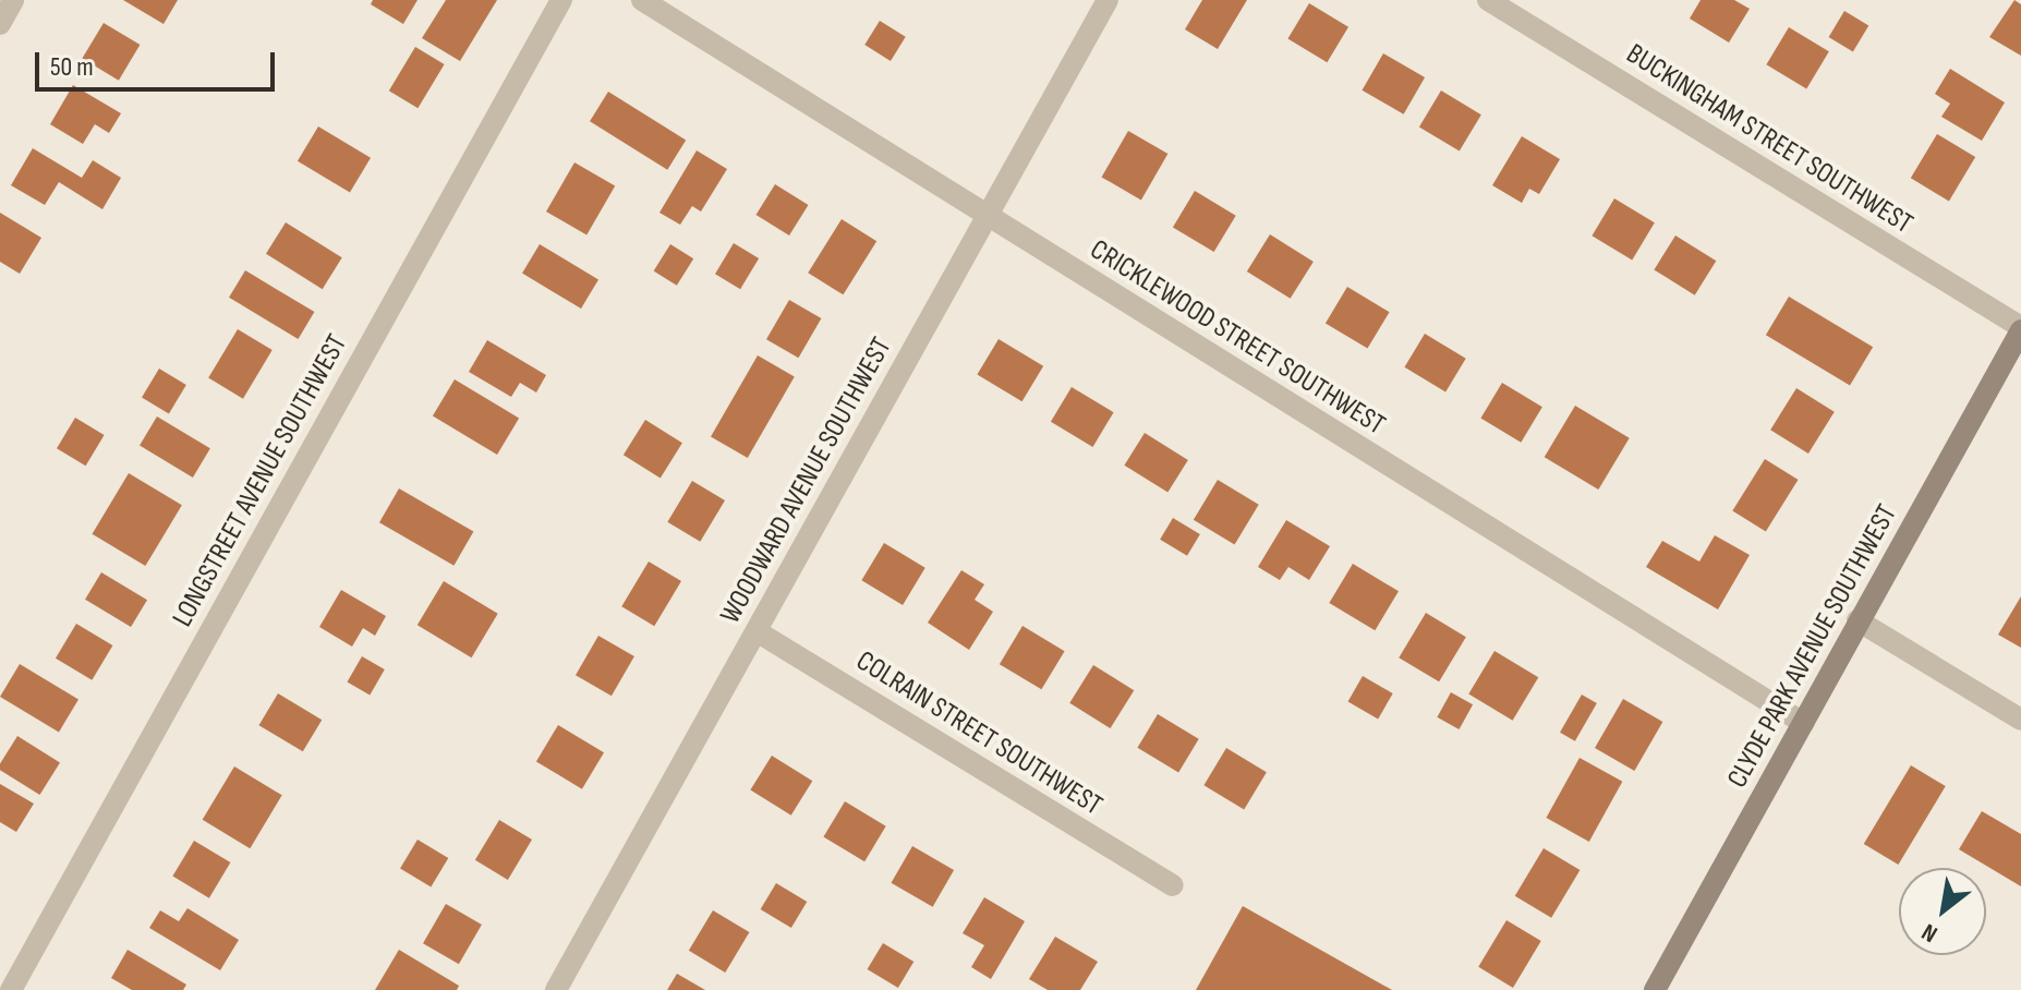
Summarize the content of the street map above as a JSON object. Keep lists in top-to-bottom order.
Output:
{
  "streets": {
    "main road": ["CLYDE PARK AVENUE SOUTHWEST"],
    "street": [
      "BUCKINGHAM STREET SOUTHWEST",
      "CRICKLEWOOD STREET SOUTHWEST",
      "LONGSTREET AVENUE SOUTHWEST",
      "WOODWARD AVENUE SOUTHWEST",
      "COLRAIN STREET SOUTHWEST"
    ]
  },
  "crossings": [
    ["BUCKINGHAM STREET SOUTHWEST", "CLYDE PARK AVENUE SOUTHWEST"],
    ["CRICKLEWOOD STREET SOUTHWEST", "WOODWARD AVENUE SOUTHWEST"],
    ["CRICKLEWOOD STREET SOUTHWEST", "CLYDE PARK AVENUE SOUTHWEST"],
    ["WOODWARD AVENUE SOUTHWEST", "COLRAIN STREET SOUTHWEST"]
  ],
  "scale_bar": "50 m",
  "north": "bottom left"
}
